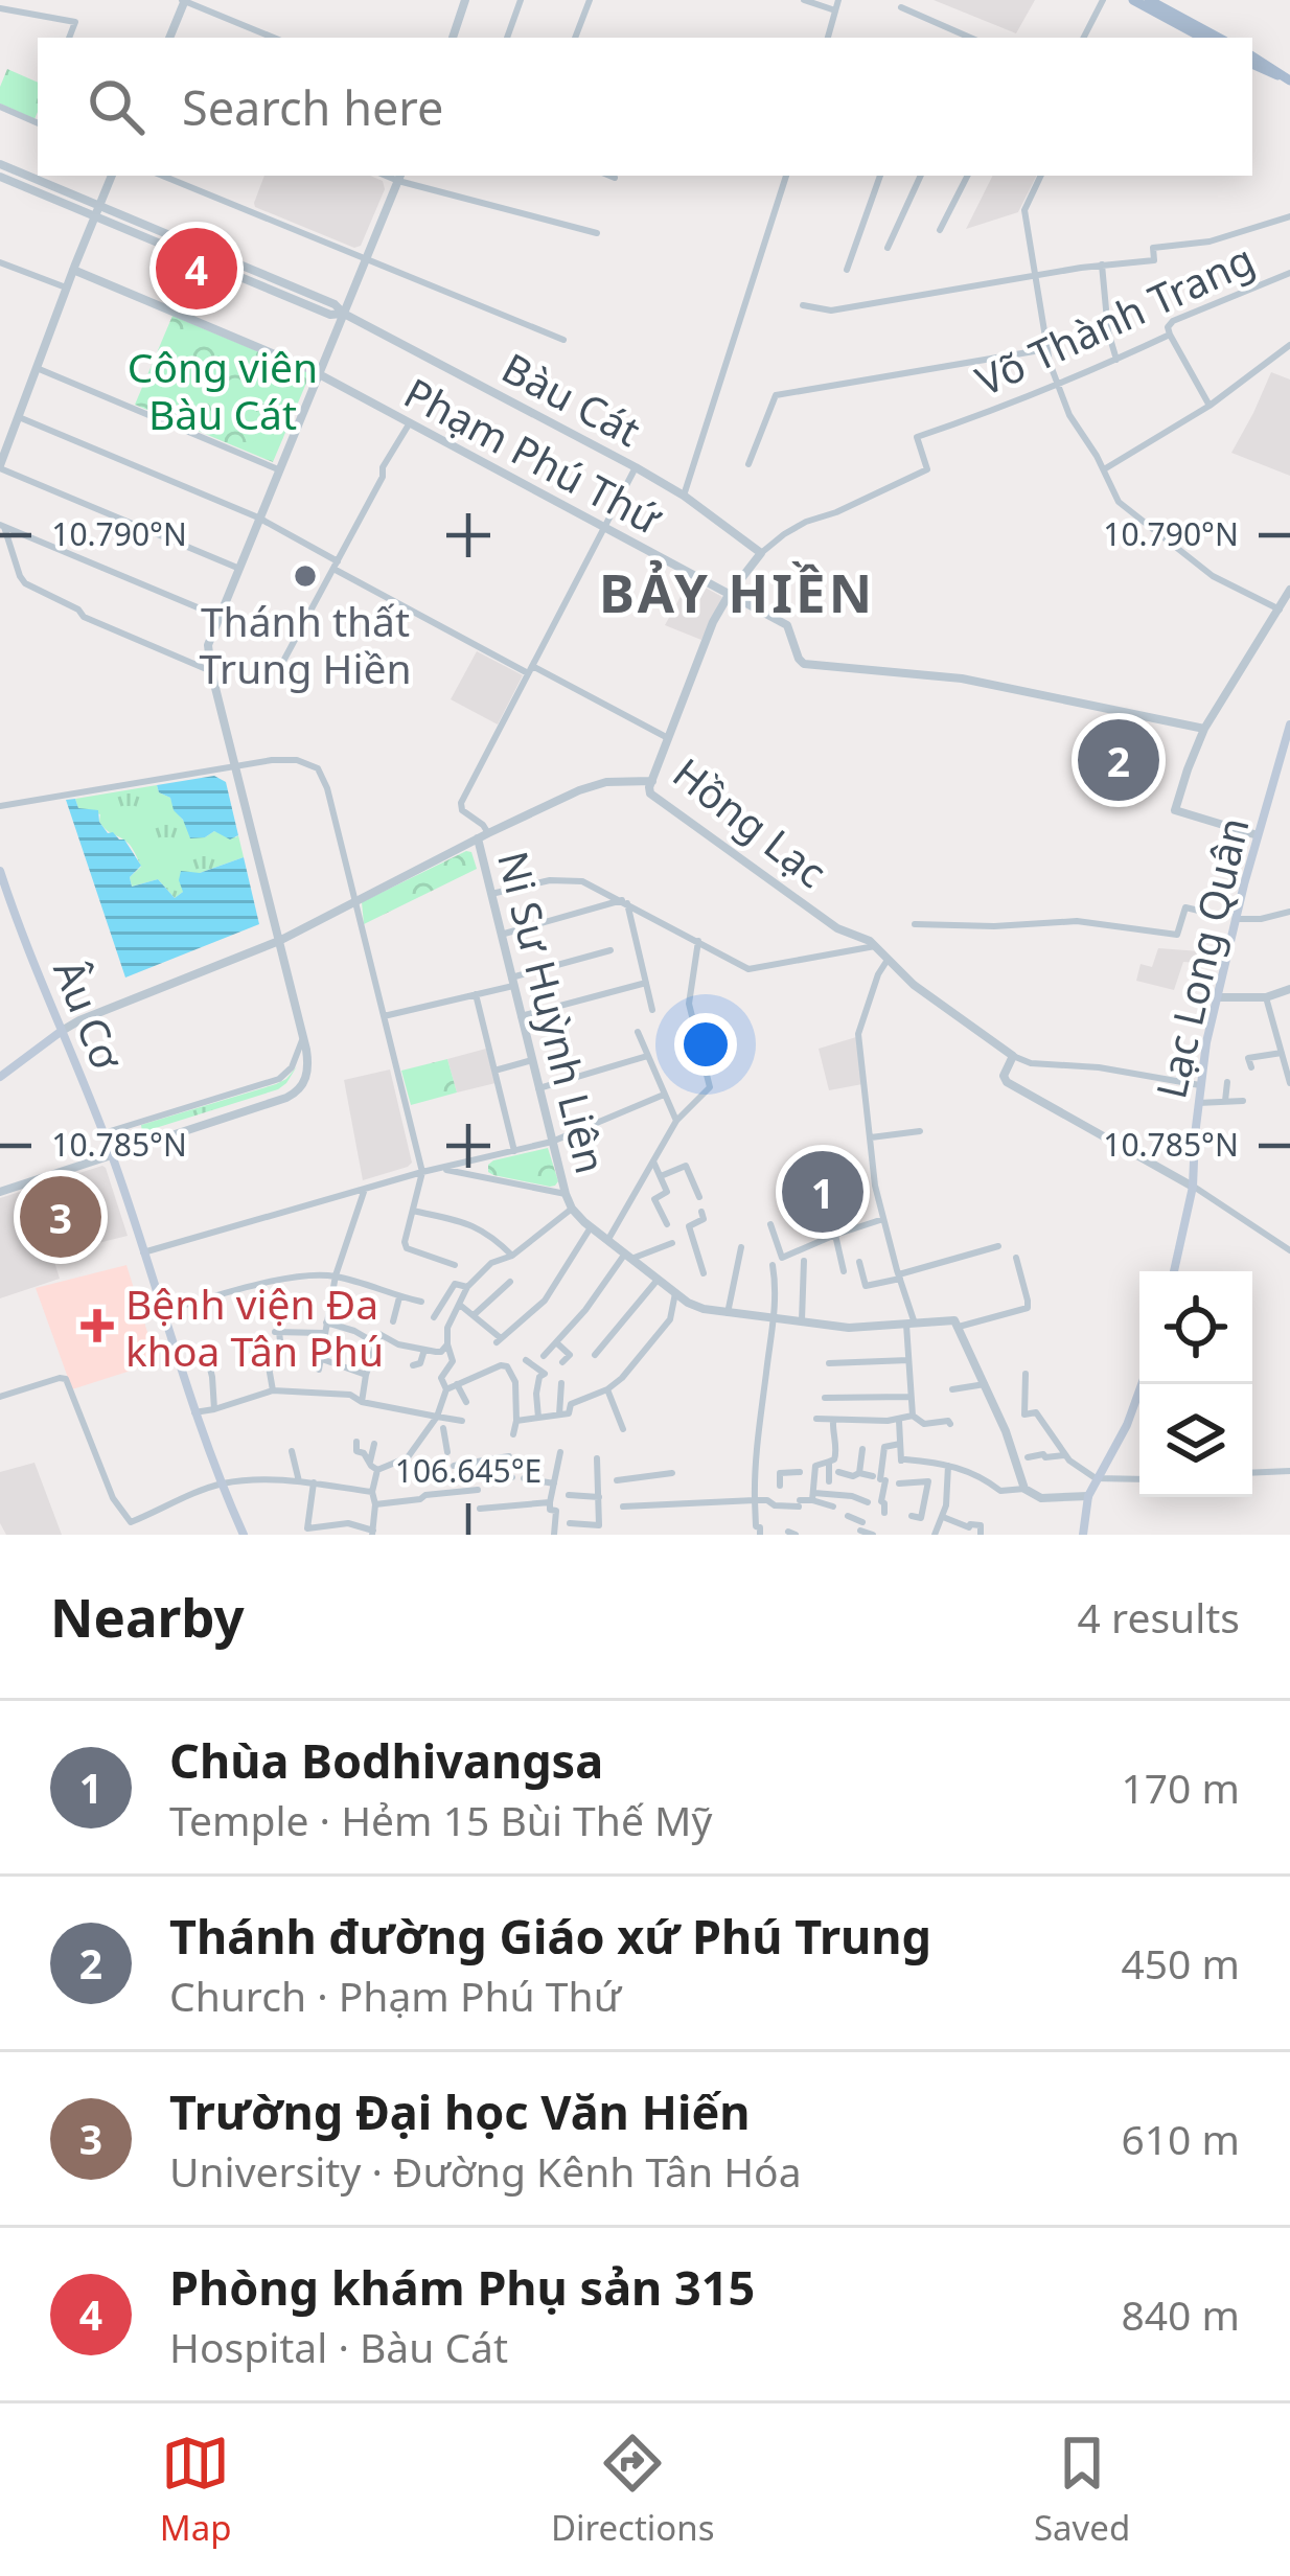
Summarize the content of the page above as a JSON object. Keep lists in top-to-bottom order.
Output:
{
  "streets": {
    "main road": ["Lạc Long Quân", "Âu Cơ"],
    "street": [
      "Võ Thành Trang",
      "Bàu Cát",
      "Phạm Phú Thứ",
      "Hồng Lạc",
      "Ni Sư Huỳnh Liên"
    ]
  },
  "crossings": [
    ["Võ Thành Trang", "Bàu Cát"],
    ["Võ Thành Trang", "Phạm Phú Thứ"],
    ["Võ Thành Trang", "Hồng Lạc"],
    ["Hồng Lạc", "Lạc Long Quân"],
    ["Hồng Lạc", "Ni Sư Huỳnh Liên"],
    ["Hồng Lạc", "Âu Cơ"]
  ],
  "districts": ["BẢY HIỀN"],
  "parks": ["Công viên Bàu Cát"],
  "places": {
    "other": ["Thánh thất Trung Hiền"],
    "health": ["Bệnh viện Đa khoa Tân Phú"]
  },
  "page": {
    "search": "Search here",
    "pins": [
      "4",
      "2",
      "1",
      "3"
    ],
    "heading": ["Nearby", "4 results"],
    "list": [
      {
        "mark": "1",
        "name": "Chùa Bodhivangsa",
        "note": "Temple · Hẻm 15 Bùi Thế Mỹ",
        "value": "170 m"
      },
      {
        "mark": "2",
        "name": "Thánh đường Giáo xứ Phú Trung",
        "note": "Church · Phạm Phú Thứ",
        "value": "450 m"
      },
      {
        "mark": "3",
        "name": "Trường Đại học Văn Hiến",
        "note": "University · Đường Kênh Tân Hóa",
        "value": "610 m"
      },
      {
        "mark": "4",
        "name": "Phòng khám Phụ sản 315",
        "note": "Hospital · Bàu Cát",
        "value": "840 m"
      }
    ],
    "nav": ["Map", "Directions", "Saved"]
  },
  "coordinates": ["10.790°N", "10.785°N", "106.645°E"]
}
